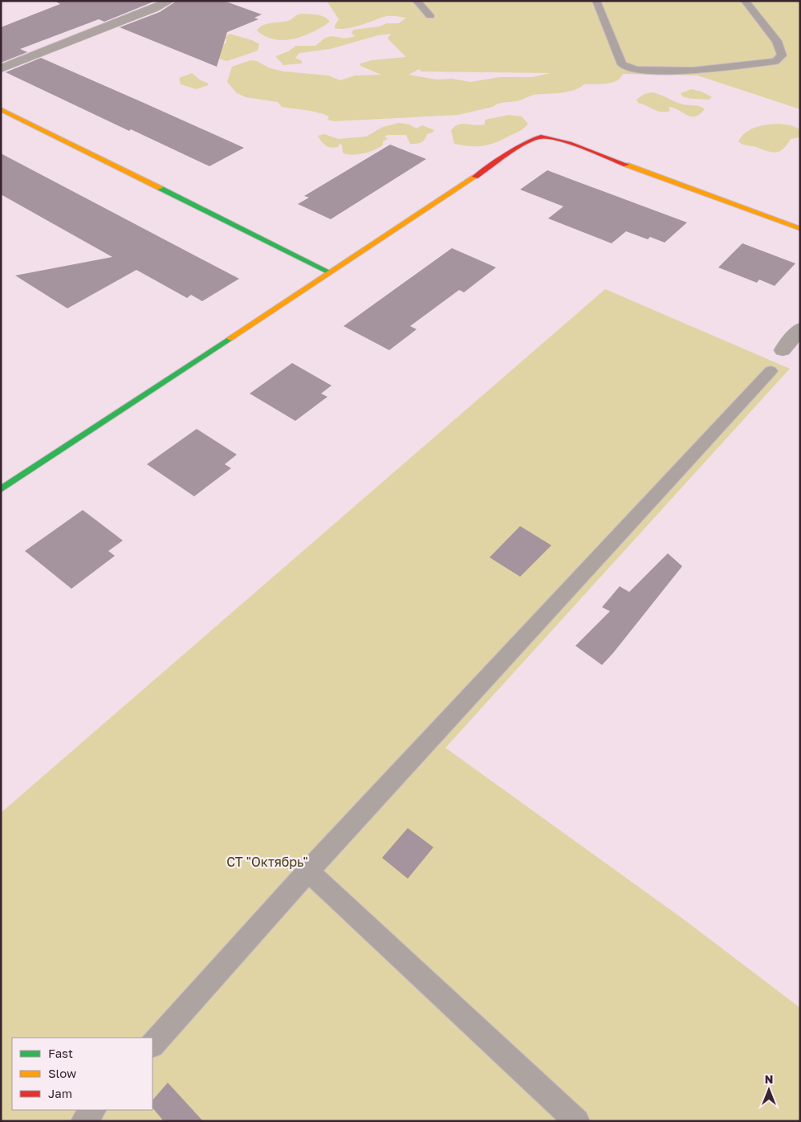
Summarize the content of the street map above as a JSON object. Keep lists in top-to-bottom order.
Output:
{
  "parks": ["СТ \"Октябрь\""],
  "legend": ["Fast", "Slow", "Jam"],
  "north": "top"
}
